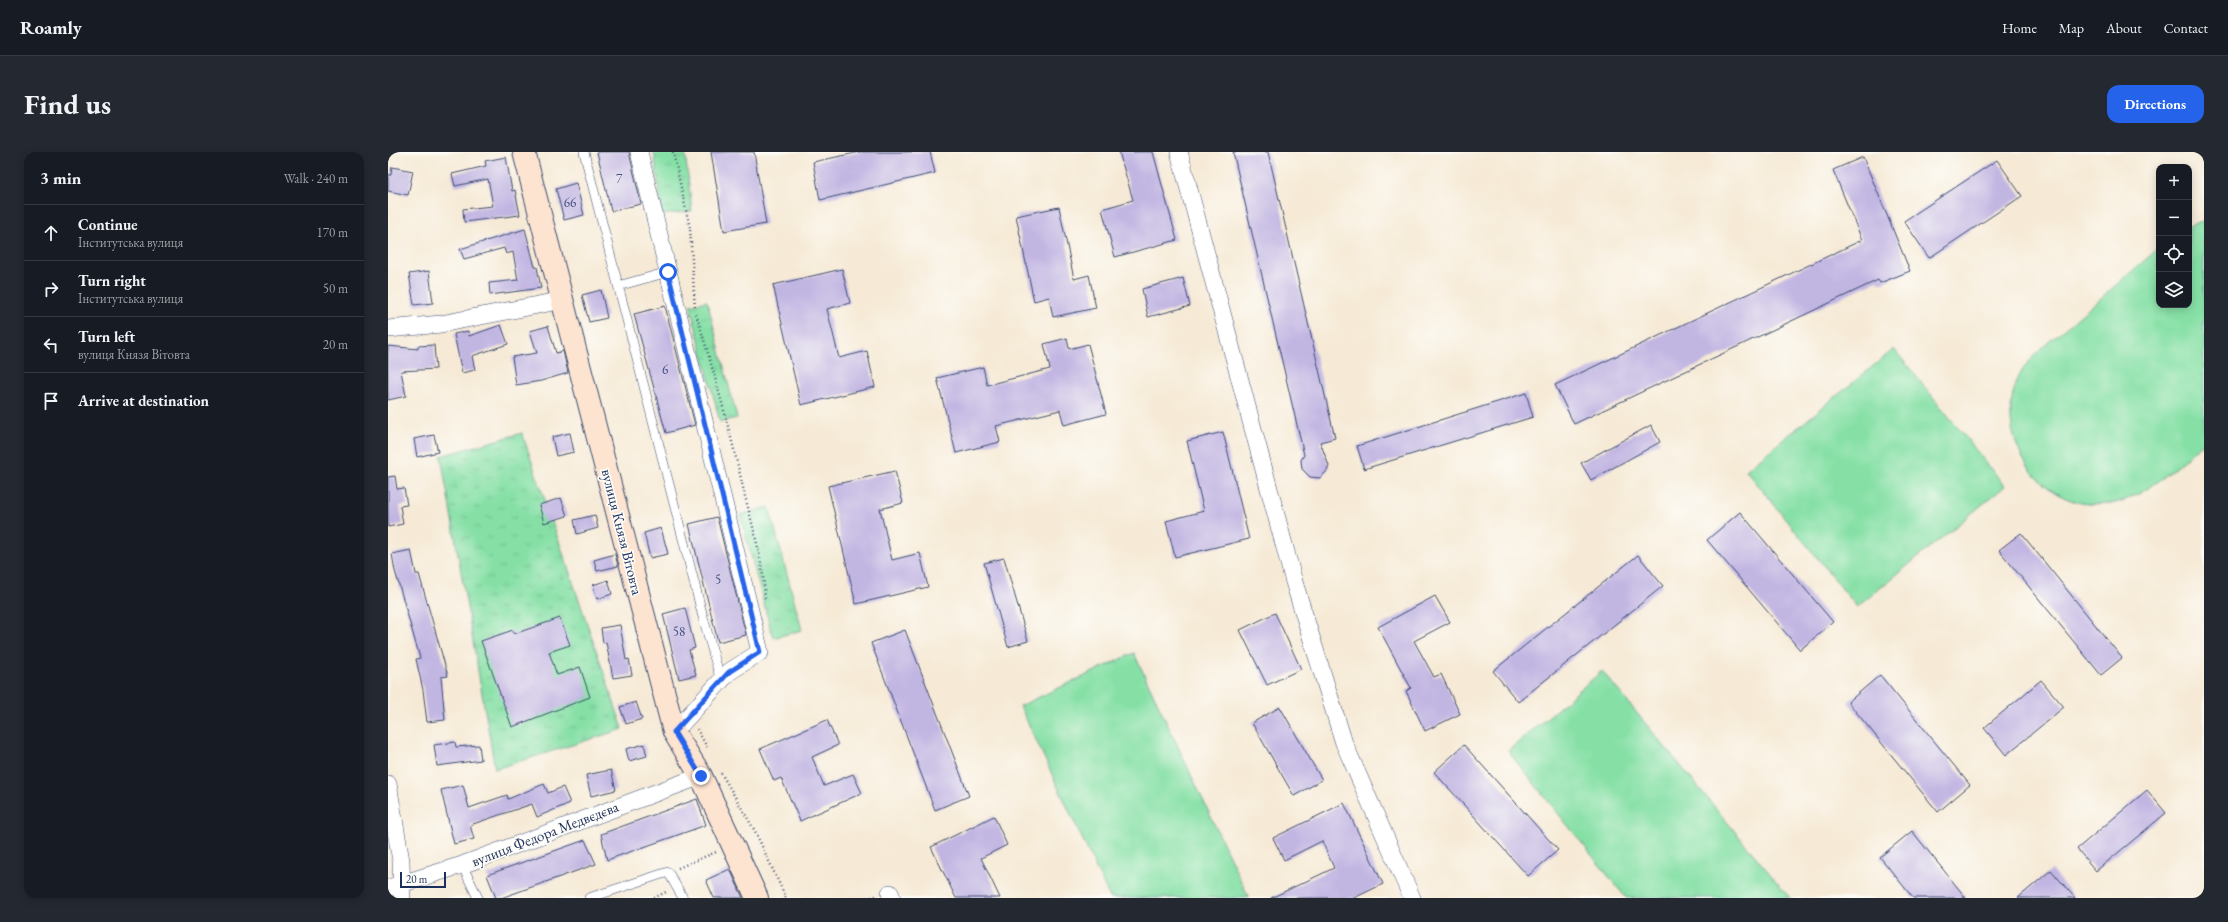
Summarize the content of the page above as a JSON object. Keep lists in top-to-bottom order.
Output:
{
  "streets": {
    "street": ["вулиця Князя Вітовта", "вулиця Федора Медвєдєва"]
  },
  "crossings": [
    ["вулиця Князя Вітовта", "вулиця Федора Медвєдєва"]
  ],
  "house_numbers": [
    "7",
    "66",
    "6",
    "5",
    "58"
  ],
  "scale_bar": "20 m",
  "page": {
    "header": "Roamly",
    "nav": [
      "Home",
      "Map",
      "About",
      "Contact"
    ],
    "buttons": "Directions",
    "title": "Find us",
    "heading": ["3 min", "Walk · 240 m"],
    "map_buttons": ["+", "−"],
    "list": [
      ["Continue", "Інститутська вулиця", "170 m"],
      ["Turn right", "Інститутська вулиця", "50 m"],
      ["Turn left", "вулиця Князя Вітовта", "20 m"],
      "Arrive at destination"
    ],
    "scale": "20 m"
  }
}
